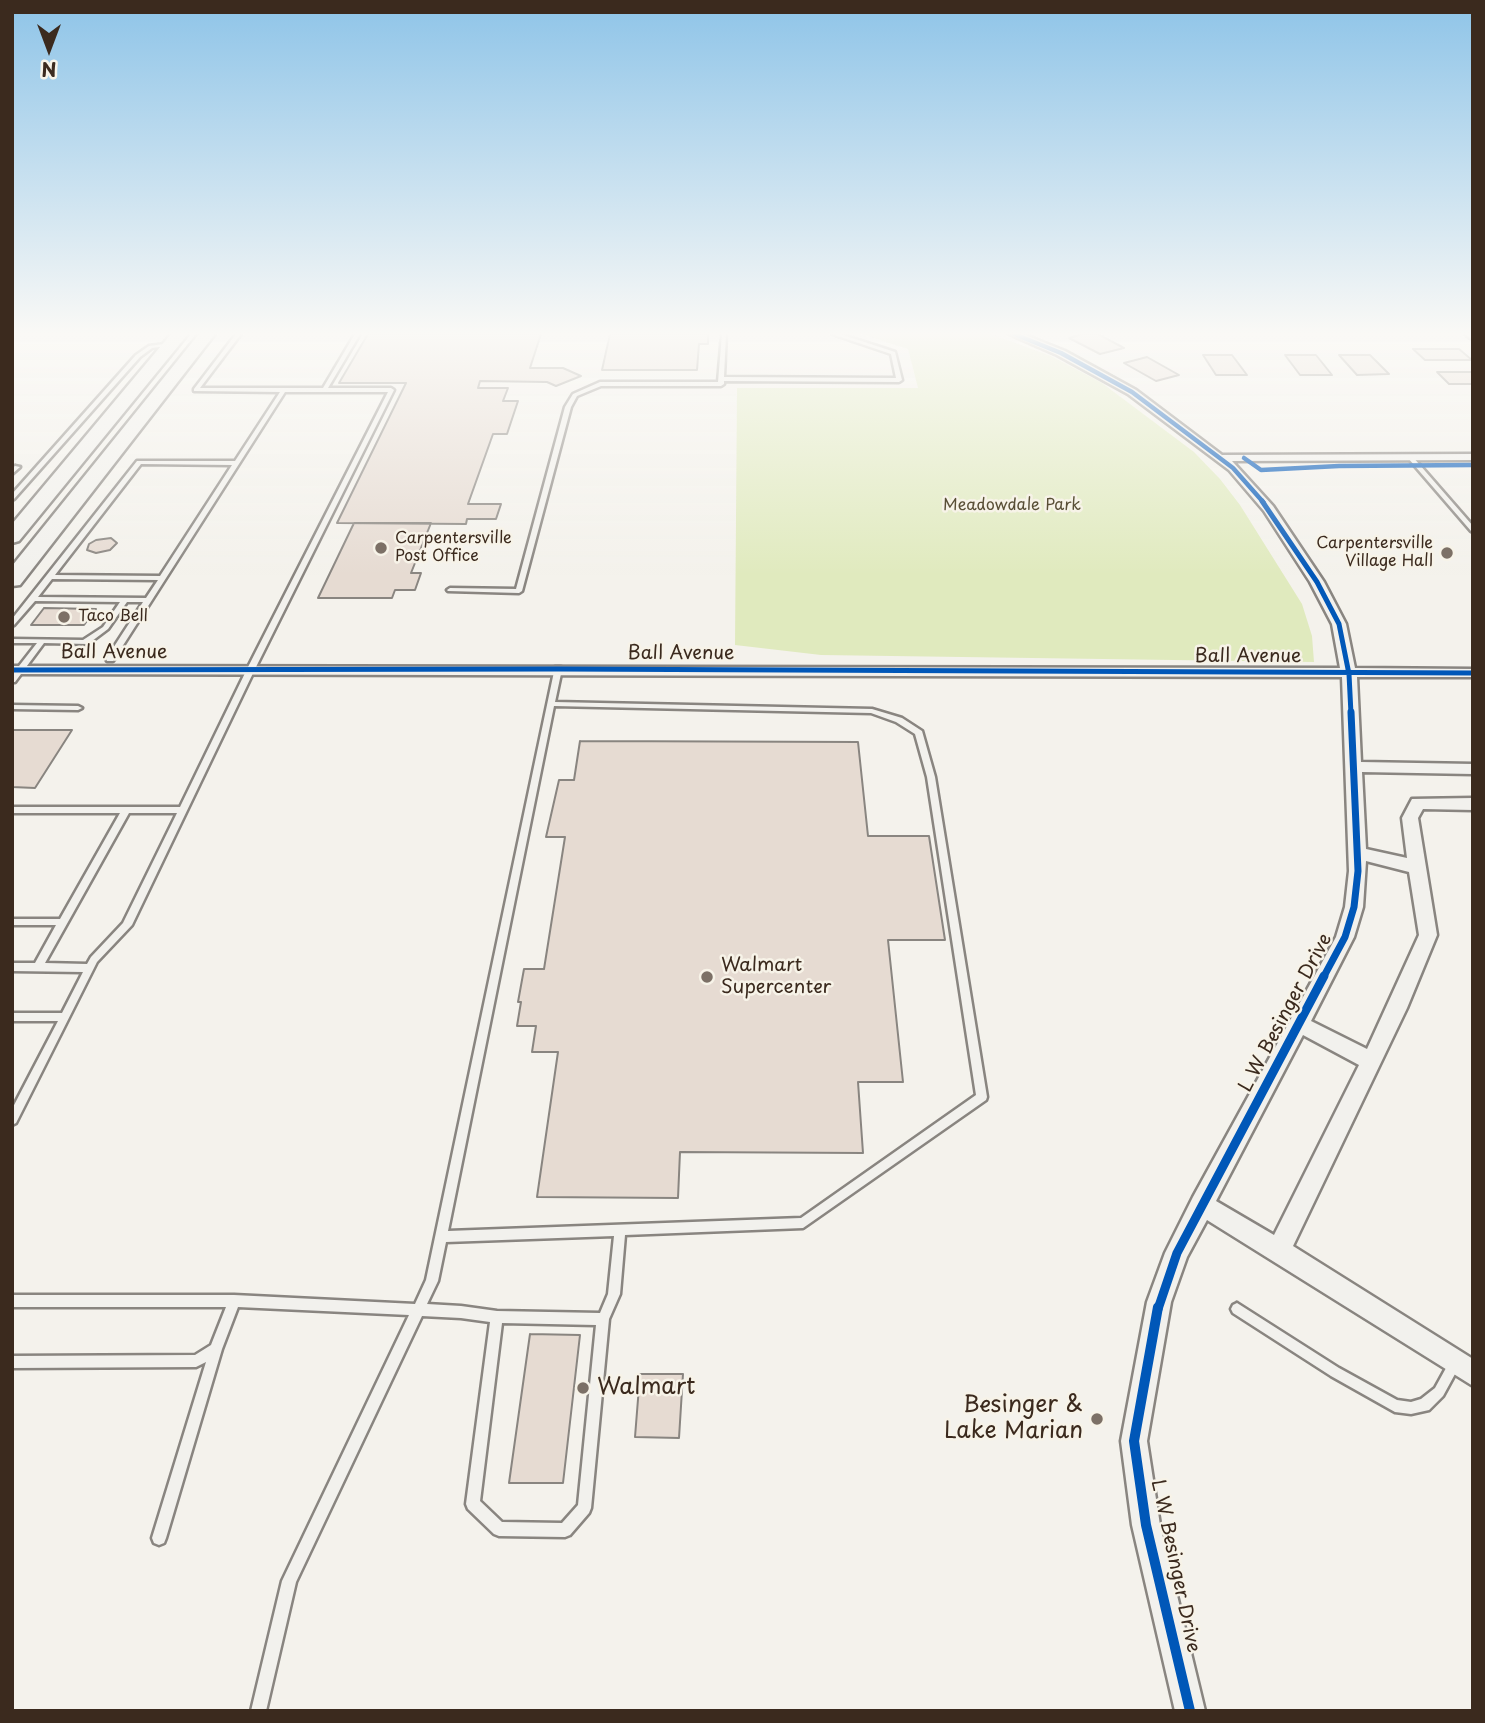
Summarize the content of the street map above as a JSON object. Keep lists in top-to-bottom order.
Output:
{
  "streets": {
    "street": ["Ball Avenue", "L W Besinger Drive"]
  },
  "crossings": [
    ["Ball Avenue", "L W Besinger Drive"]
  ],
  "parks": ["Meadowdale Park"],
  "places": [
    "Carpentersville Post Office",
    "Carpentersville Village Hall",
    "Taco Bell",
    "Walmart Supercenter",
    "Walmart",
    "Besinger & Lake Marian"
  ],
  "north": "bottom"
}
